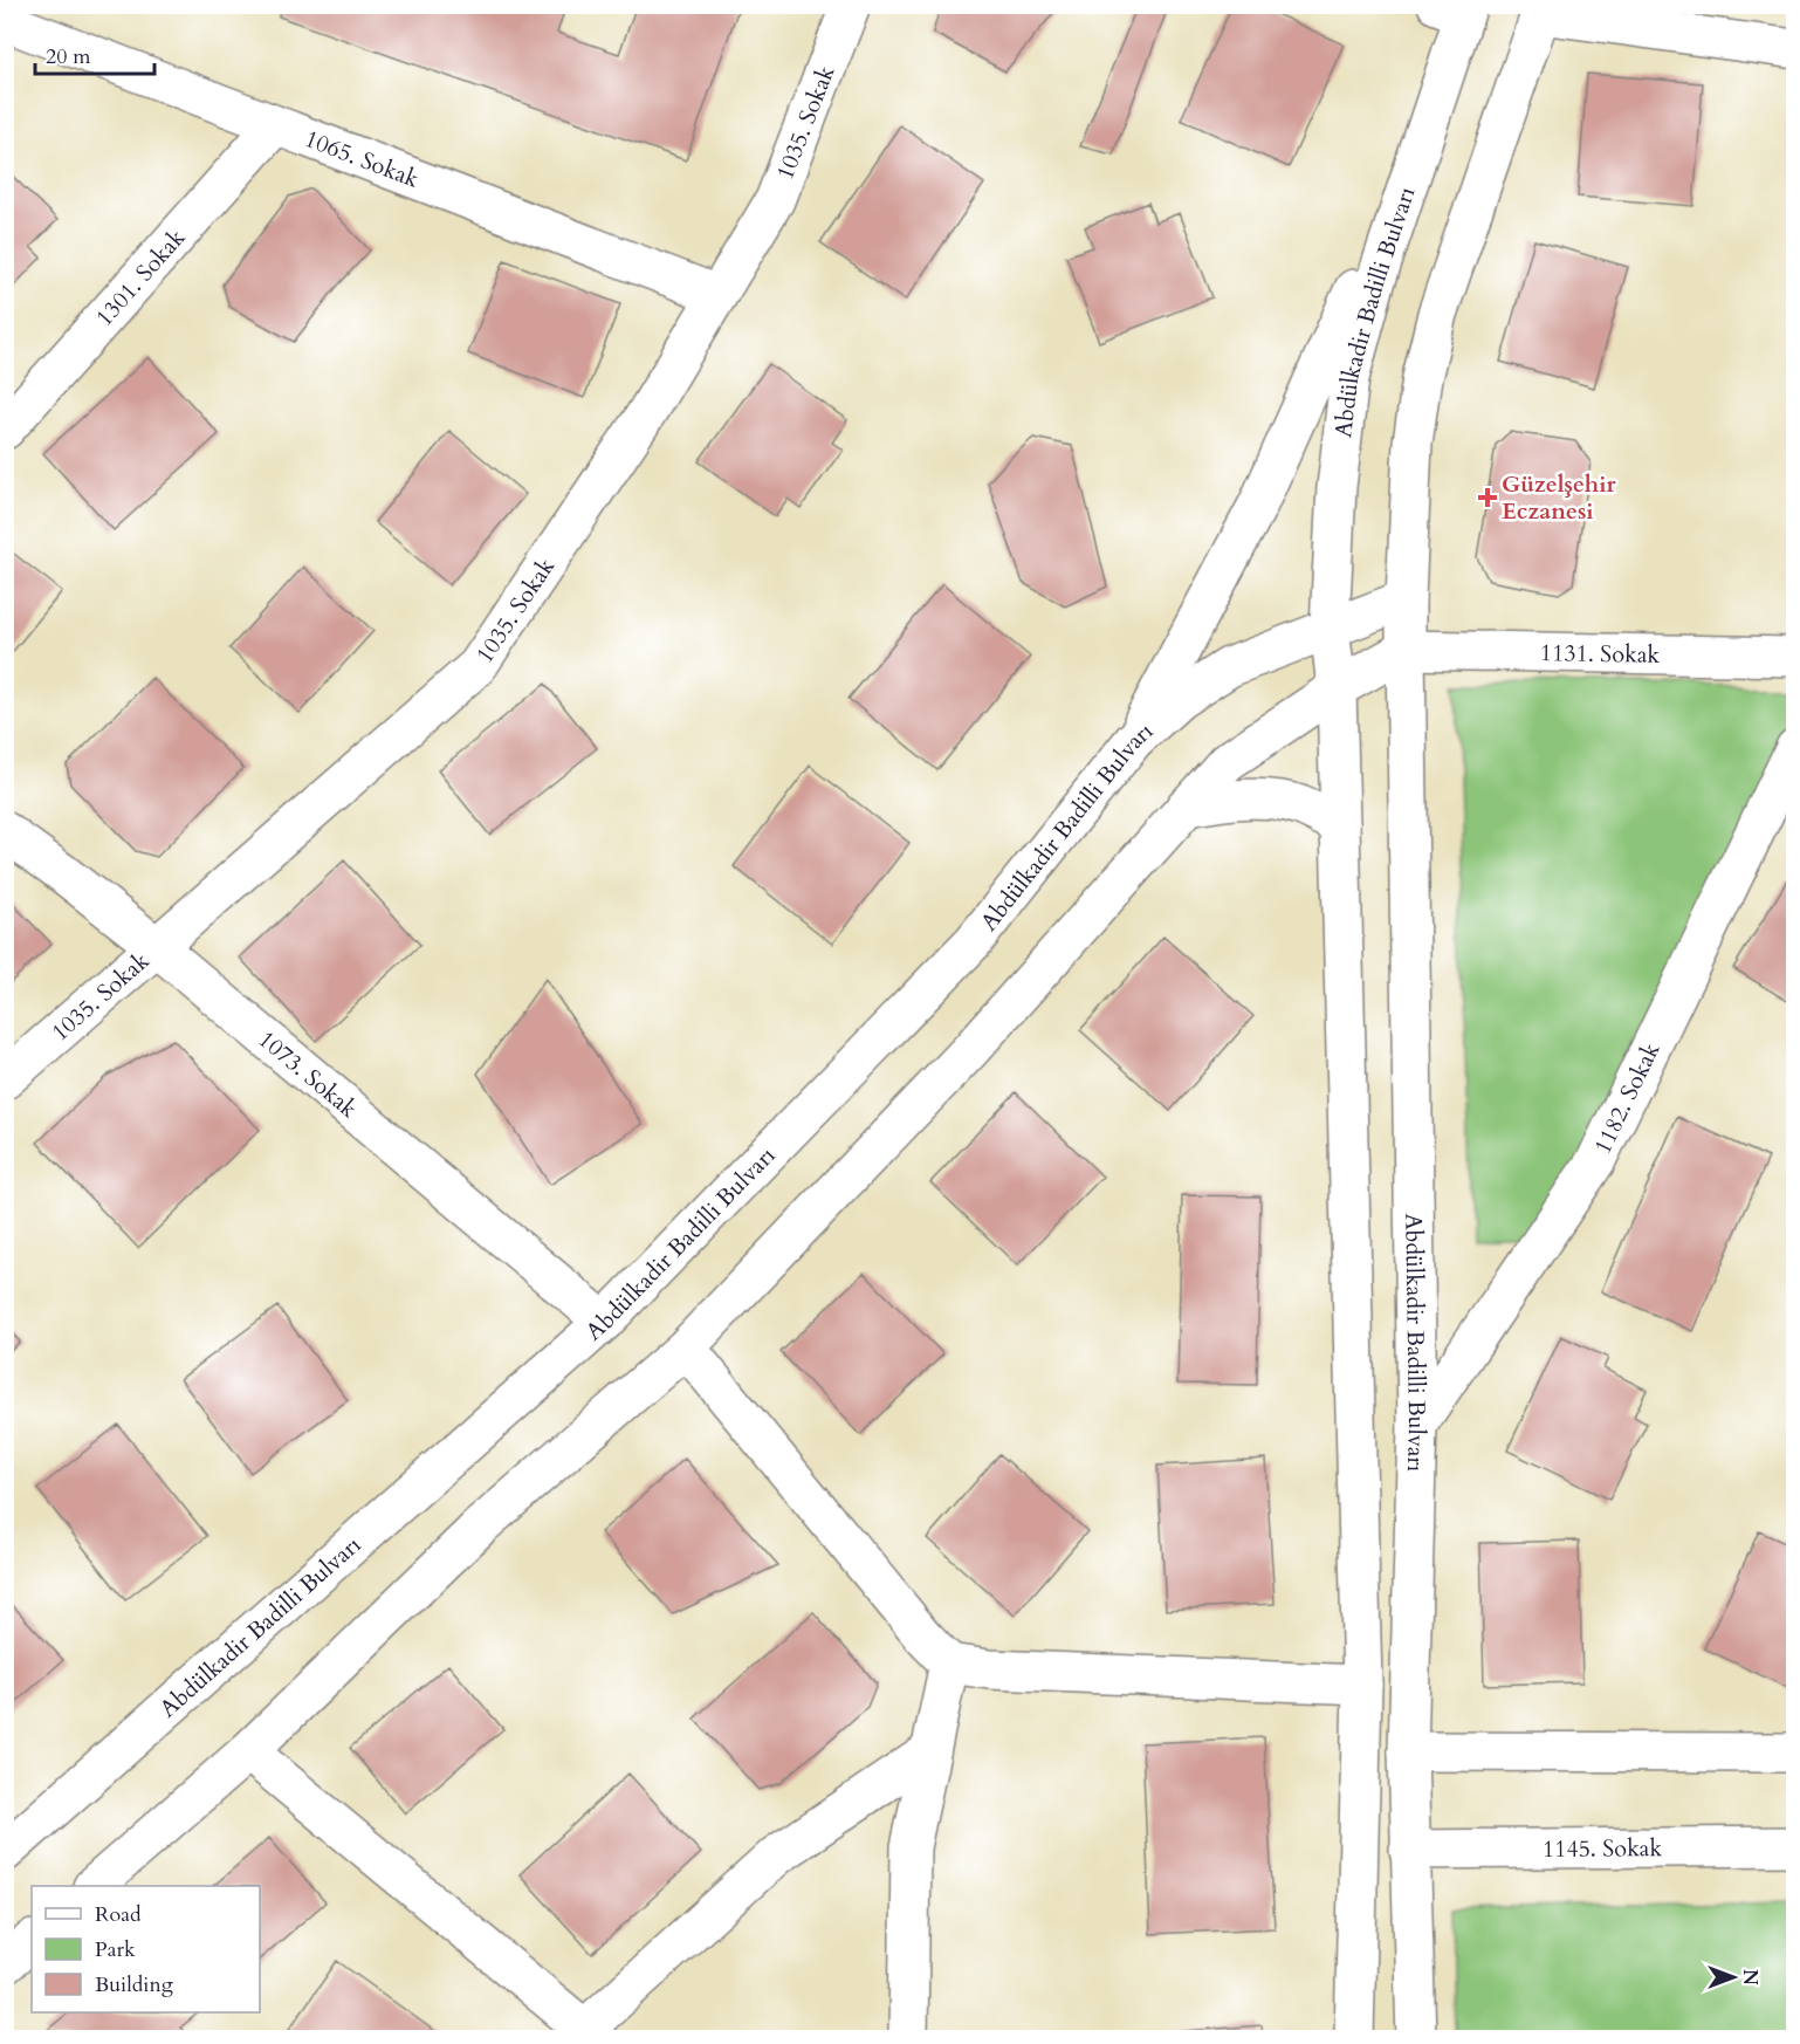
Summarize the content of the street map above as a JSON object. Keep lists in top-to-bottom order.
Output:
{
  "streets": {
    "street": [
      "1035. Sokak",
      "1065. Sokak",
      "1301. Sokak",
      "Abdülkadir Badilli Bulvarı",
      "1131. Sokak",
      "1073. Sokak",
      "1182. Sokak",
      "1145. Sokak"
    ]
  },
  "crossings": [
    ["1035. Sokak", "1065. Sokak"],
    ["1035. Sokak", "1073. Sokak"],
    ["1065. Sokak", "1301. Sokak"],
    ["Abdülkadir Badilli Bulvarı", "1131. Sokak"],
    ["Abdülkadir Badilli Bulvarı", "1073. Sokak"],
    ["Abdülkadir Badilli Bulvarı", "1182. Sokak"],
    ["Abdülkadir Badilli Bulvarı", "1145. Sokak"]
  ],
  "places": {
    "health": ["Güzelşehir Eczanesi"]
  },
  "legend": ["Road", "Park", "Building"],
  "scale_bar": "20 m",
  "north": "right"
}
